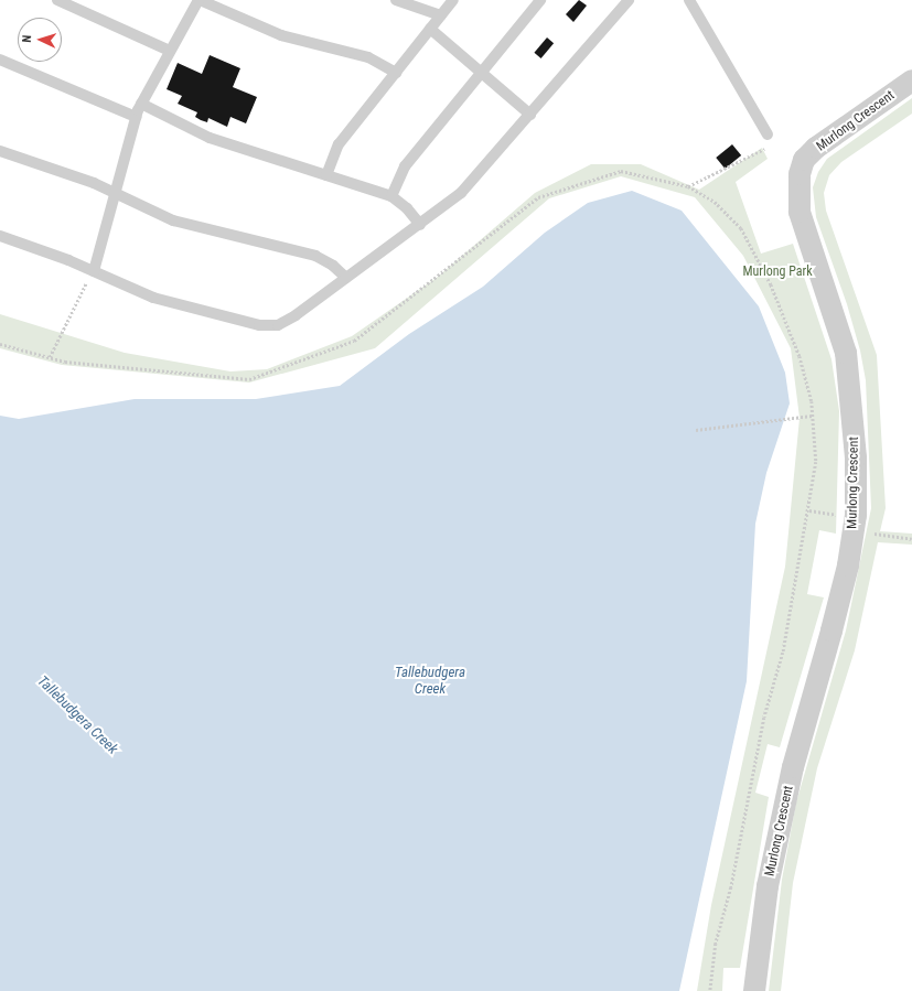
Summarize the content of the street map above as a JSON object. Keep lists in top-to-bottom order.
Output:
{
  "streets": {
    "street": ["Murlong Crescent"]
  },
  "water": ["Tallebudgera Creek"],
  "parks": ["Murlong Park"],
  "north": "left"
}
